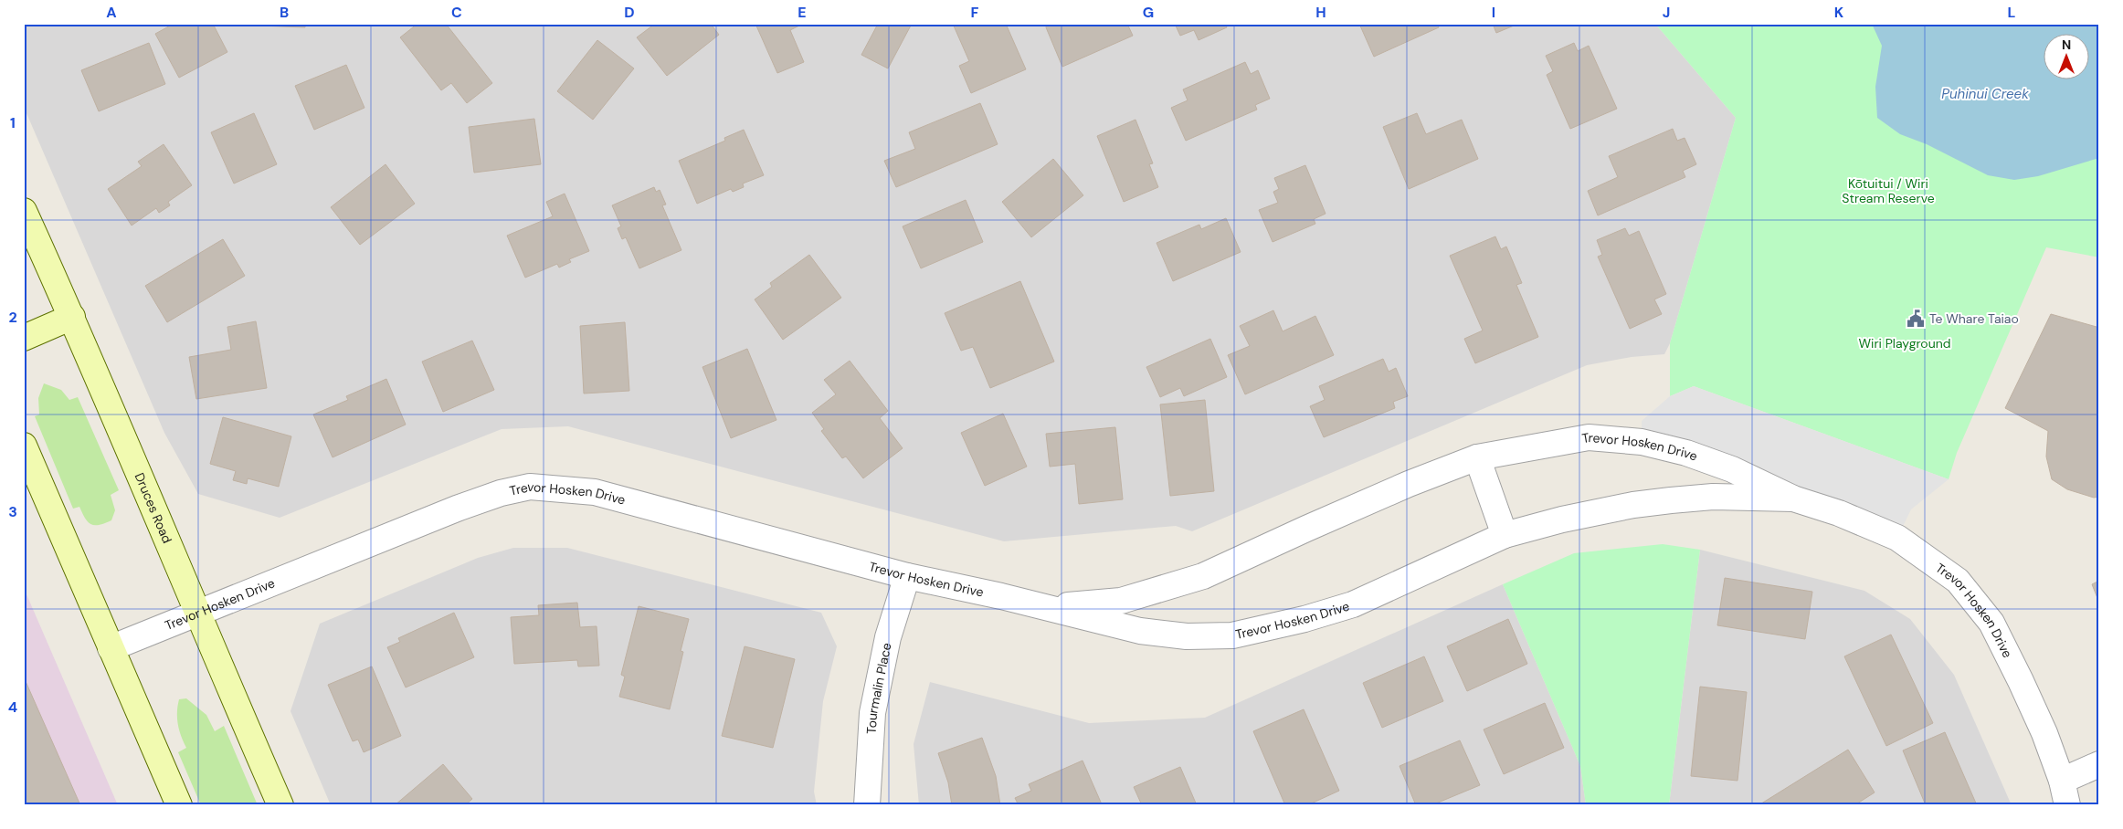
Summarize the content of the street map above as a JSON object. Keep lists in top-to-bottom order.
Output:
{
  "streets": {
    "main road": ["Druces Road"],
    "street": ["Trevor Hosken Drive", "Tourmalin Place"]
  },
  "crossings": [
    ["Trevor Hosken Drive", "Druces Road"],
    ["Trevor Hosken Drive", "Tourmalin Place"]
  ],
  "water": ["Puhinui Creek"],
  "parks": ["Kōtuitui / Wiri Stream Reserve", "Wiri Playground"],
  "places": {
    "public building": ["Te Whare Taiao"]
  },
  "north": "top",
  "grid": {
    "columns": [
      "A",
      "B",
      "C",
      "D",
      "E",
      "F",
      "G",
      "H",
      "I",
      "J",
      "K",
      "L"
    ],
    "rows": [
      "1",
      "2",
      "3",
      "4"
    ]
  }
}
